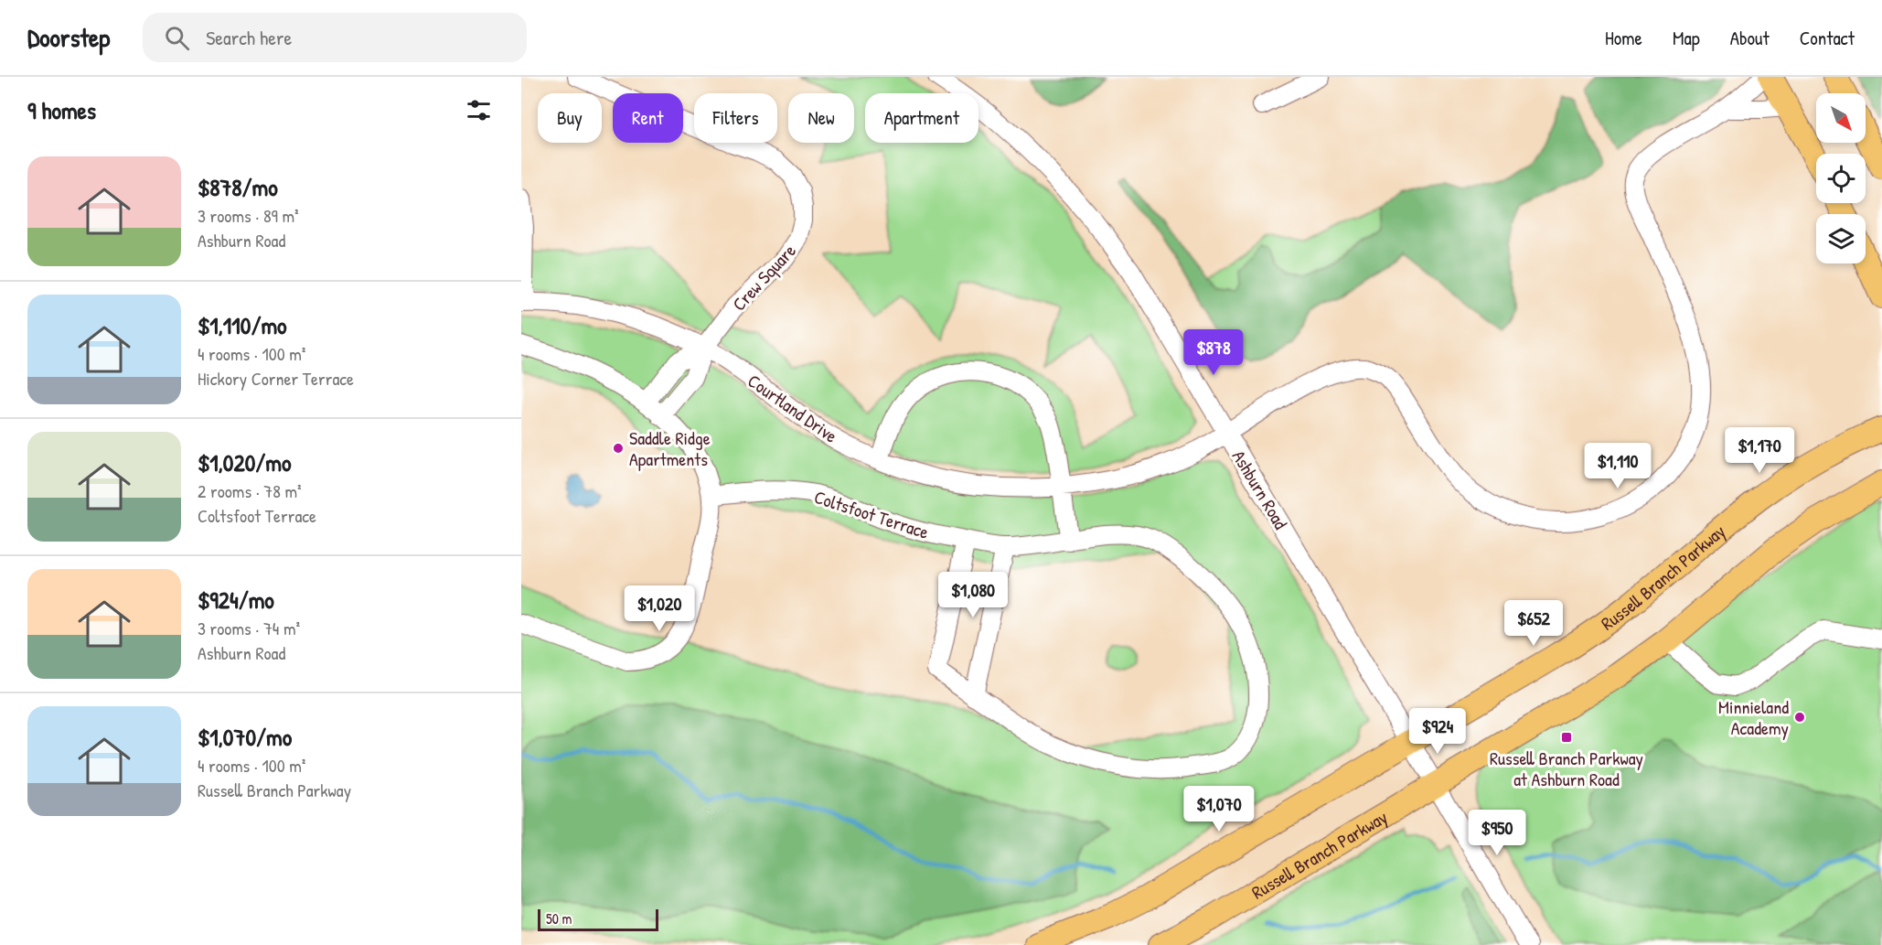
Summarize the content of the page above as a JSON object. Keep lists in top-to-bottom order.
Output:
{
  "streets": {
    "main road": ["Russell Branch Parkway"],
    "street": [
      "Crew Square",
      "Courtland Drive",
      "Ashburn Road",
      "Coltsfoot Terrace"
    ]
  },
  "crossings": [
    ["Crew Square", "Courtland Drive"],
    ["Courtland Drive", "Ashburn Road"],
    ["Ashburn Road", "Russell Branch Parkway"]
  ],
  "places": {
    "other": ["Saddle Ridge Apartments", "Minnieland Academy"],
    "transit": ["Russell Branch Parkway at Ashburn Road"]
  },
  "scale_bar": "50 m",
  "north": "bottom right",
  "page": {
    "header": "Doorstep",
    "search": "Search here",
    "nav": [
      "Home",
      "Map",
      "About",
      "Contact"
    ],
    "heading": "9 homes",
    "chip": [
      "Buy",
      "Rent",
      "Filters",
      "New",
      "Apartment"
    ],
    "list": [
      {
        "name": "$878/mo",
        "note": "3 rooms · 89 m² · Ashburn Road"
      },
      {
        "name": "$1,110/mo",
        "note": "4 rooms · 100 m² · Hickory Corner Terrace"
      },
      {
        "name": "$1,020/mo",
        "note": "2 rooms · 78 m² · Coltsfoot Terrace"
      },
      {
        "name": "$924/mo",
        "note": "3 rooms · 74 m² · Ashburn Road"
      },
      {
        "name": "$1,070/mo",
        "note": "4 rooms · 100 m² · Russell Branch Parkway"
      }
    ],
    "price": [
      "$878",
      "$1,170",
      "$1,110",
      "$1,080",
      "$1,020",
      "$652",
      "$924",
      "$1,070",
      "$950"
    ],
    "scale": "50 m"
  }
}
